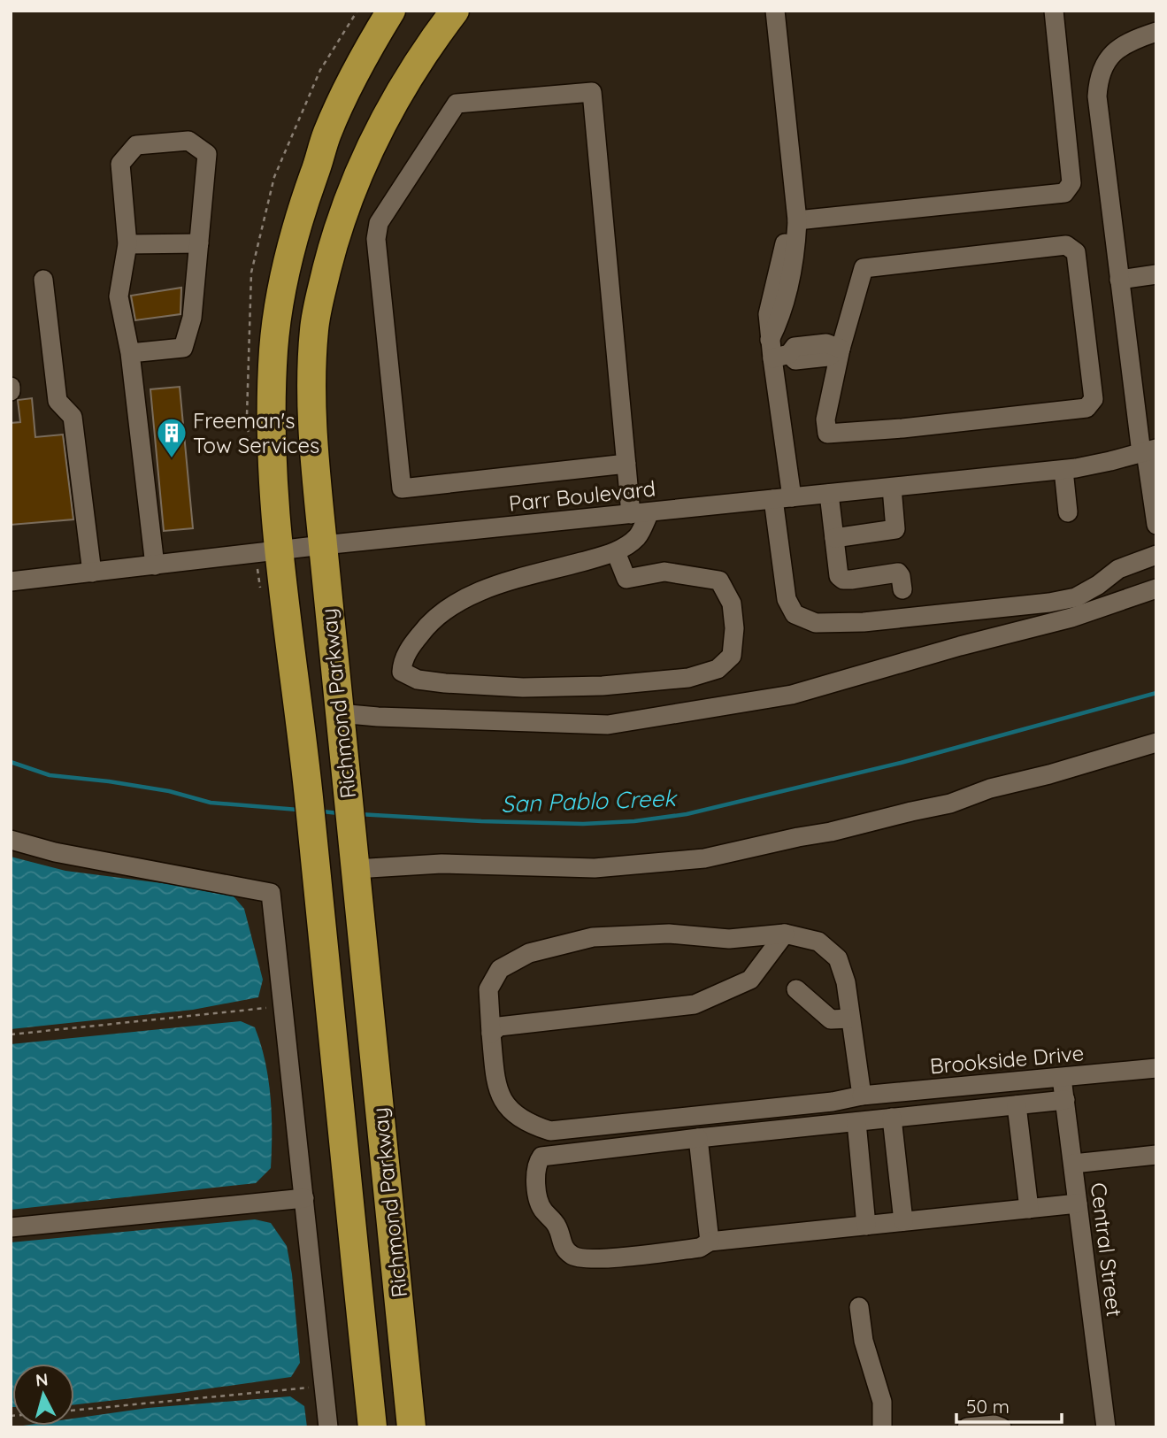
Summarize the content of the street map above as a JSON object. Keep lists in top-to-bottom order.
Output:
{
  "streets": {
    "highway": ["Richmond Parkway"],
    "street": ["Parr Boulevard", "Brookside Drive", "Central Street"]
  },
  "crossings": [
    ["Parr Boulevard", "Richmond Parkway"],
    ["Brookside Drive", "Central Street"]
  ],
  "water": ["San Pablo Creek"],
  "places": {
    "building": ["Freeman's Tow Services"]
  },
  "scale_bar": "50 m",
  "north": "top"
}
